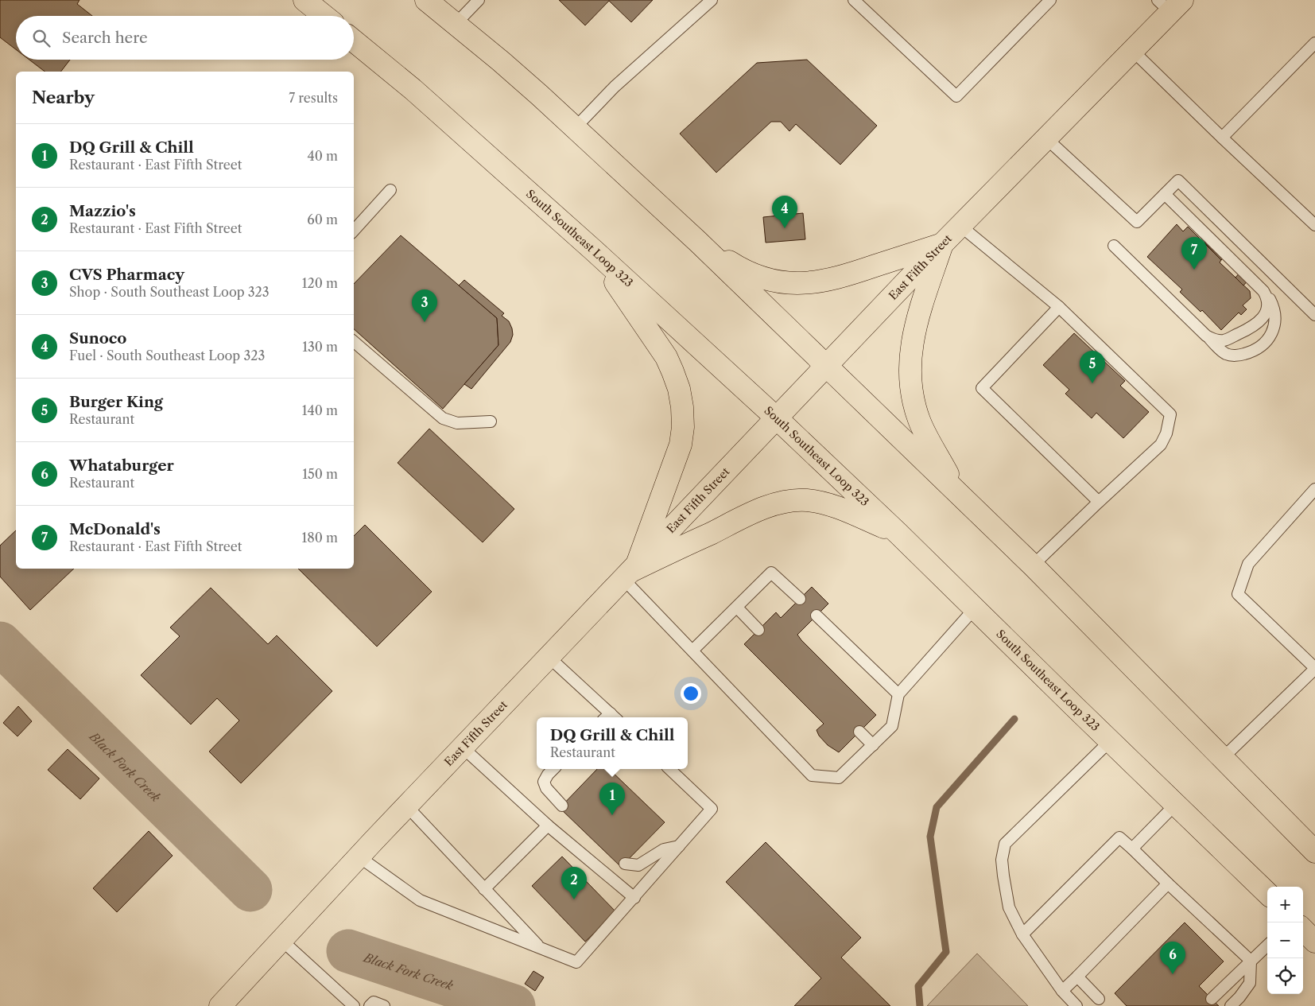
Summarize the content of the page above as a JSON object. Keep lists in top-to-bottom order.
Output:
{
  "streets": {
    "main road": ["South Southeast Loop 323", "East Fifth Street"]
  },
  "crossings": [
    ["South Southeast Loop 323", "East Fifth Street"]
  ],
  "water": ["Black Fork Creek"],
  "page": {
    "search": "Search here",
    "heading": ["Nearby", "7 results"],
    "list": [
      {
        "mark": "1",
        "name": "DQ Grill & Chill",
        "note": "Restaurant · East Fifth Street",
        "value": "40 m"
      },
      {
        "mark": "2",
        "name": "Mazzio's",
        "note": "Restaurant · East Fifth Street",
        "value": "60 m"
      },
      {
        "mark": "3",
        "name": "CVS Pharmacy",
        "note": "Shop · South Southeast Loop 323",
        "value": "120 m"
      },
      {
        "mark": "4",
        "name": "Sunoco",
        "note": "Fuel · South Southeast Loop 323",
        "value": "130 m"
      },
      {
        "mark": "5",
        "name": "Burger King",
        "note": "Restaurant",
        "value": "140 m"
      },
      {
        "mark": "6",
        "name": "Whataburger",
        "note": "Restaurant",
        "value": "150 m"
      },
      {
        "mark": "7",
        "name": "McDonald's",
        "note": "Restaurant · East Fifth Street",
        "value": "180 m"
      }
    ],
    "pins": [
      "4",
      "7",
      "3",
      "5",
      "1",
      "2",
      "6"
    ],
    "popup": ["DQ Grill & Chill", "Restaurant"],
    "map_buttons": ["+", "−"]
  }
}
